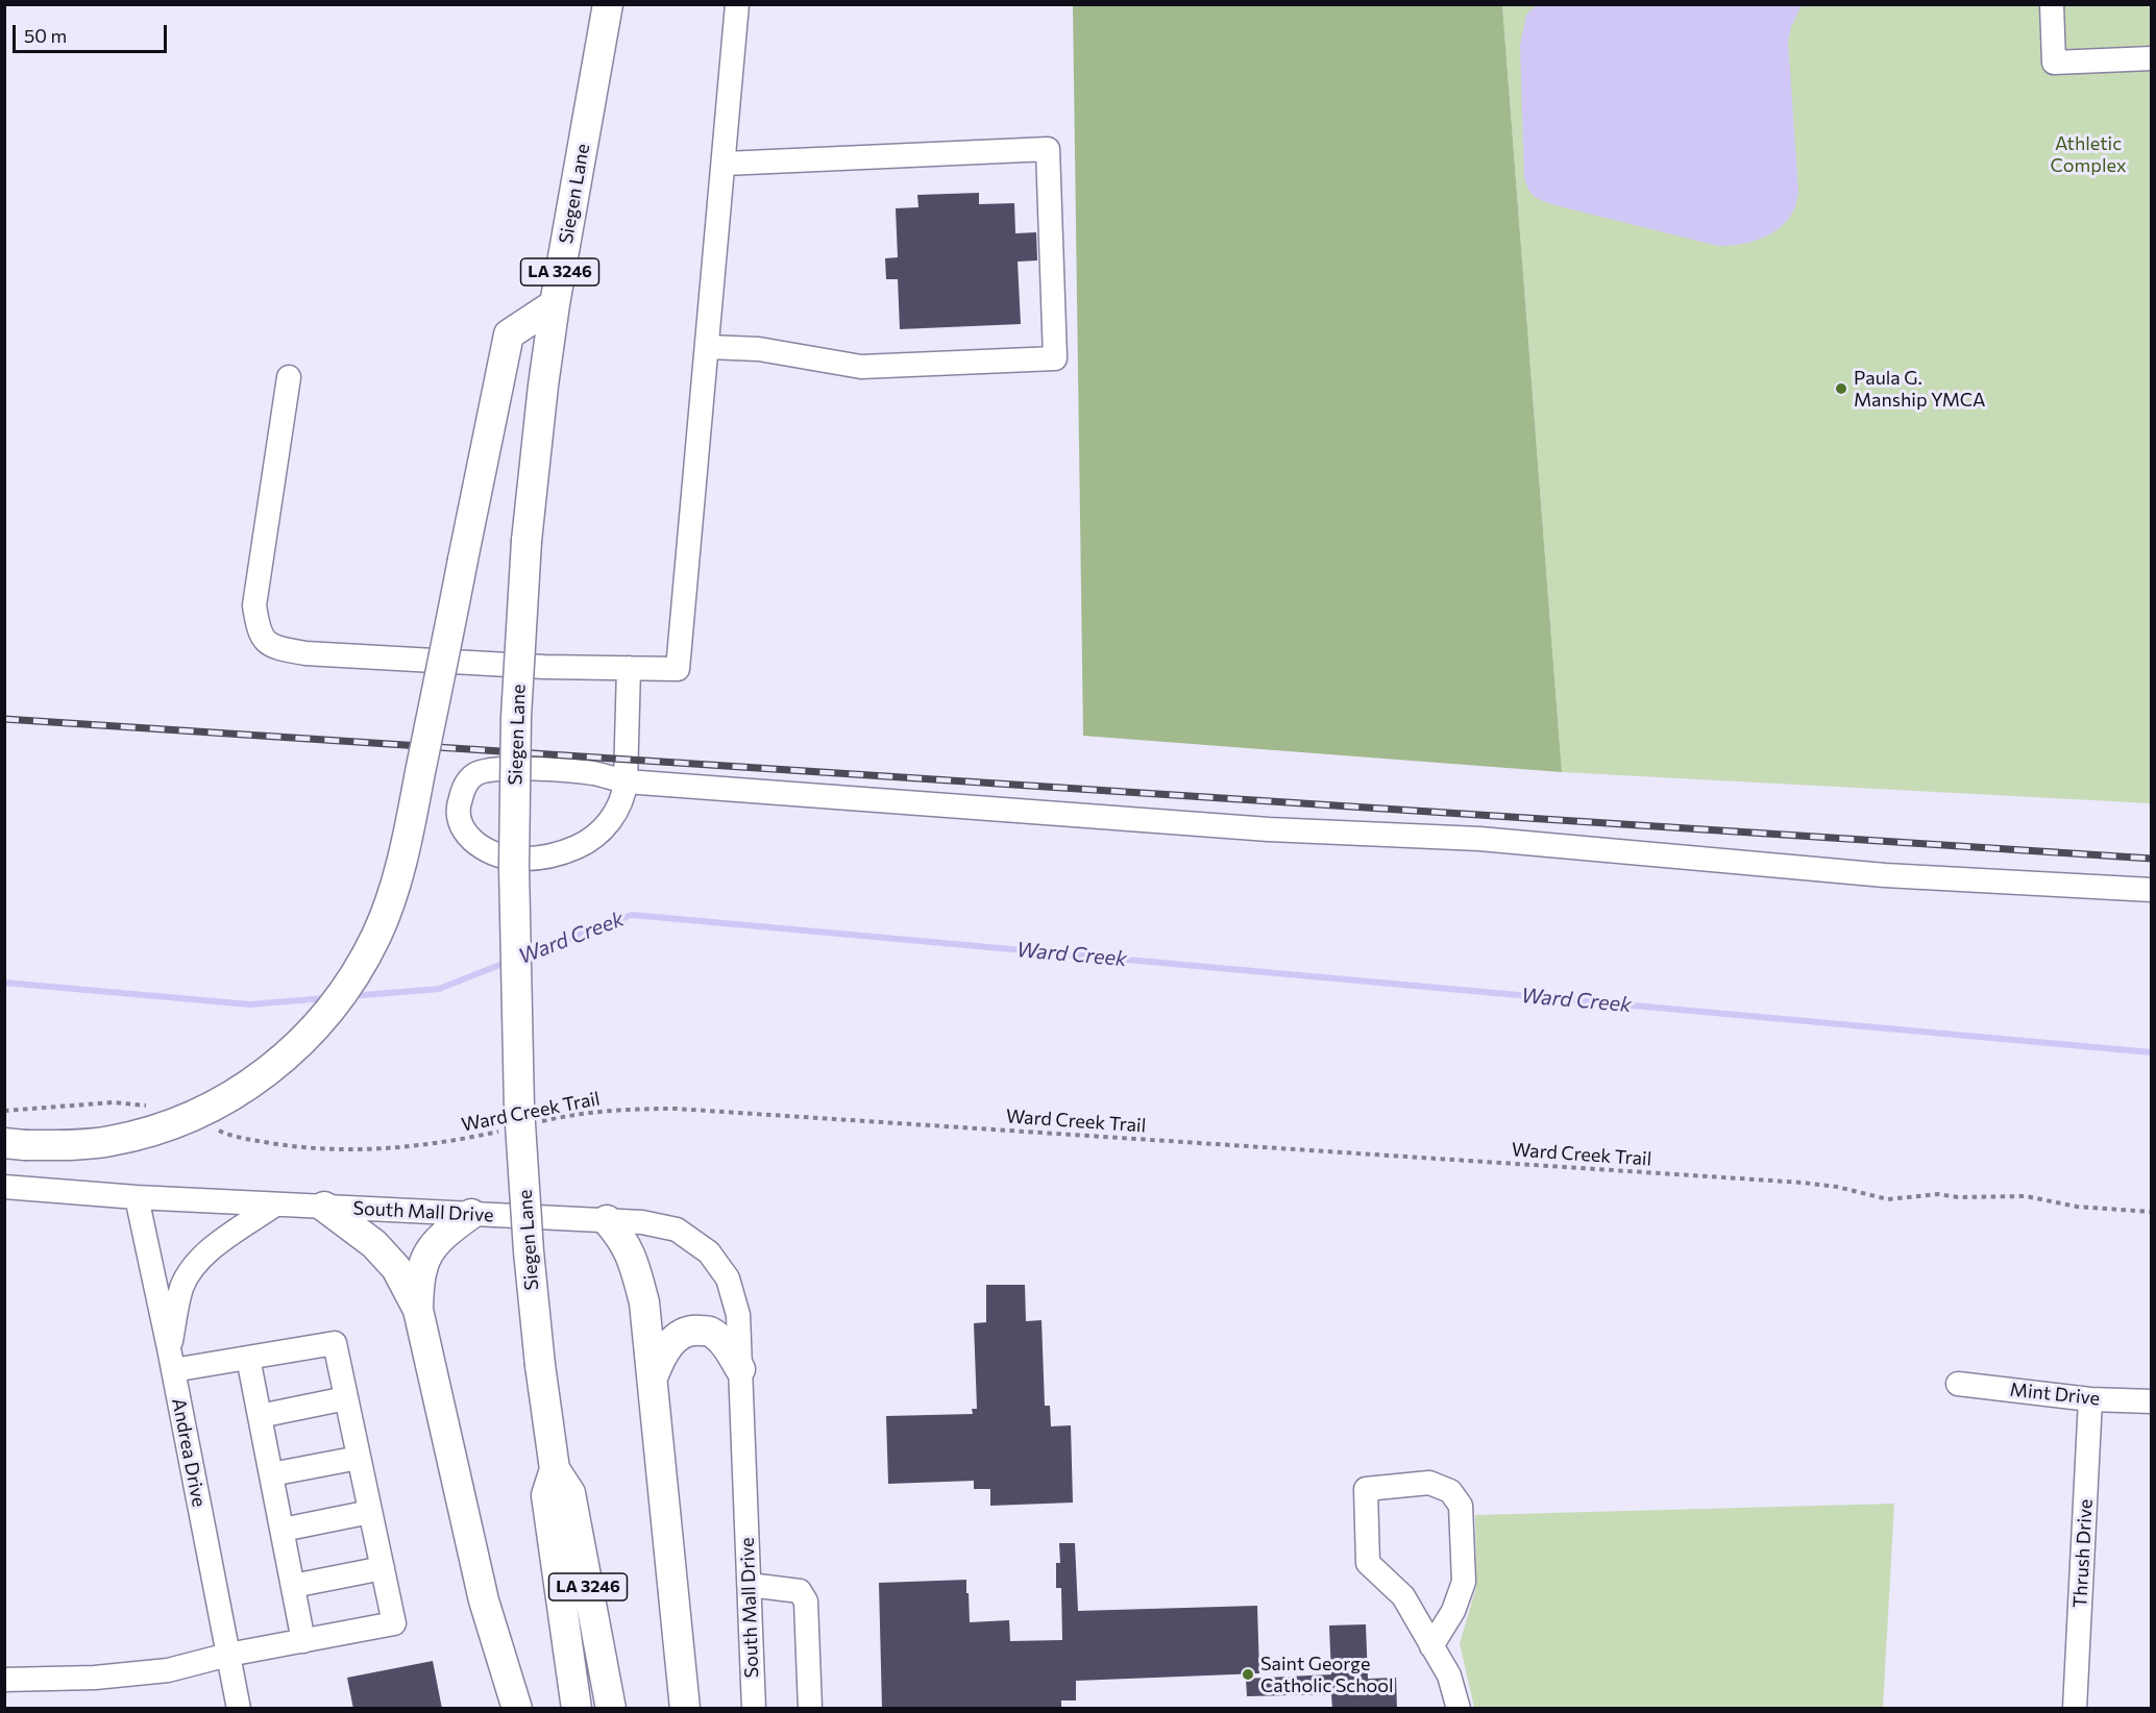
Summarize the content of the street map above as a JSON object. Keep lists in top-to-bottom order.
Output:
{
  "streets": {
    "main road": ["Siegen Lane", "LA 3246"],
    "street": [
      "South Mall Drive",
      "Mint Drive",
      "Andrea Drive",
      "Thrush Drive"
    ],
    "path": ["Ward Creek Trail"]
  },
  "crossings": [
    ["South Mall Drive", "Andrea Drive"],
    ["Mint Drive", "Thrush Drive"]
  ],
  "water": ["Ward Creek"],
  "parks": ["Athletic Complex"],
  "places": ["Paula G. Manship YMCA", "Saint George Catholic School"],
  "scale_bar": "50 m"
}
